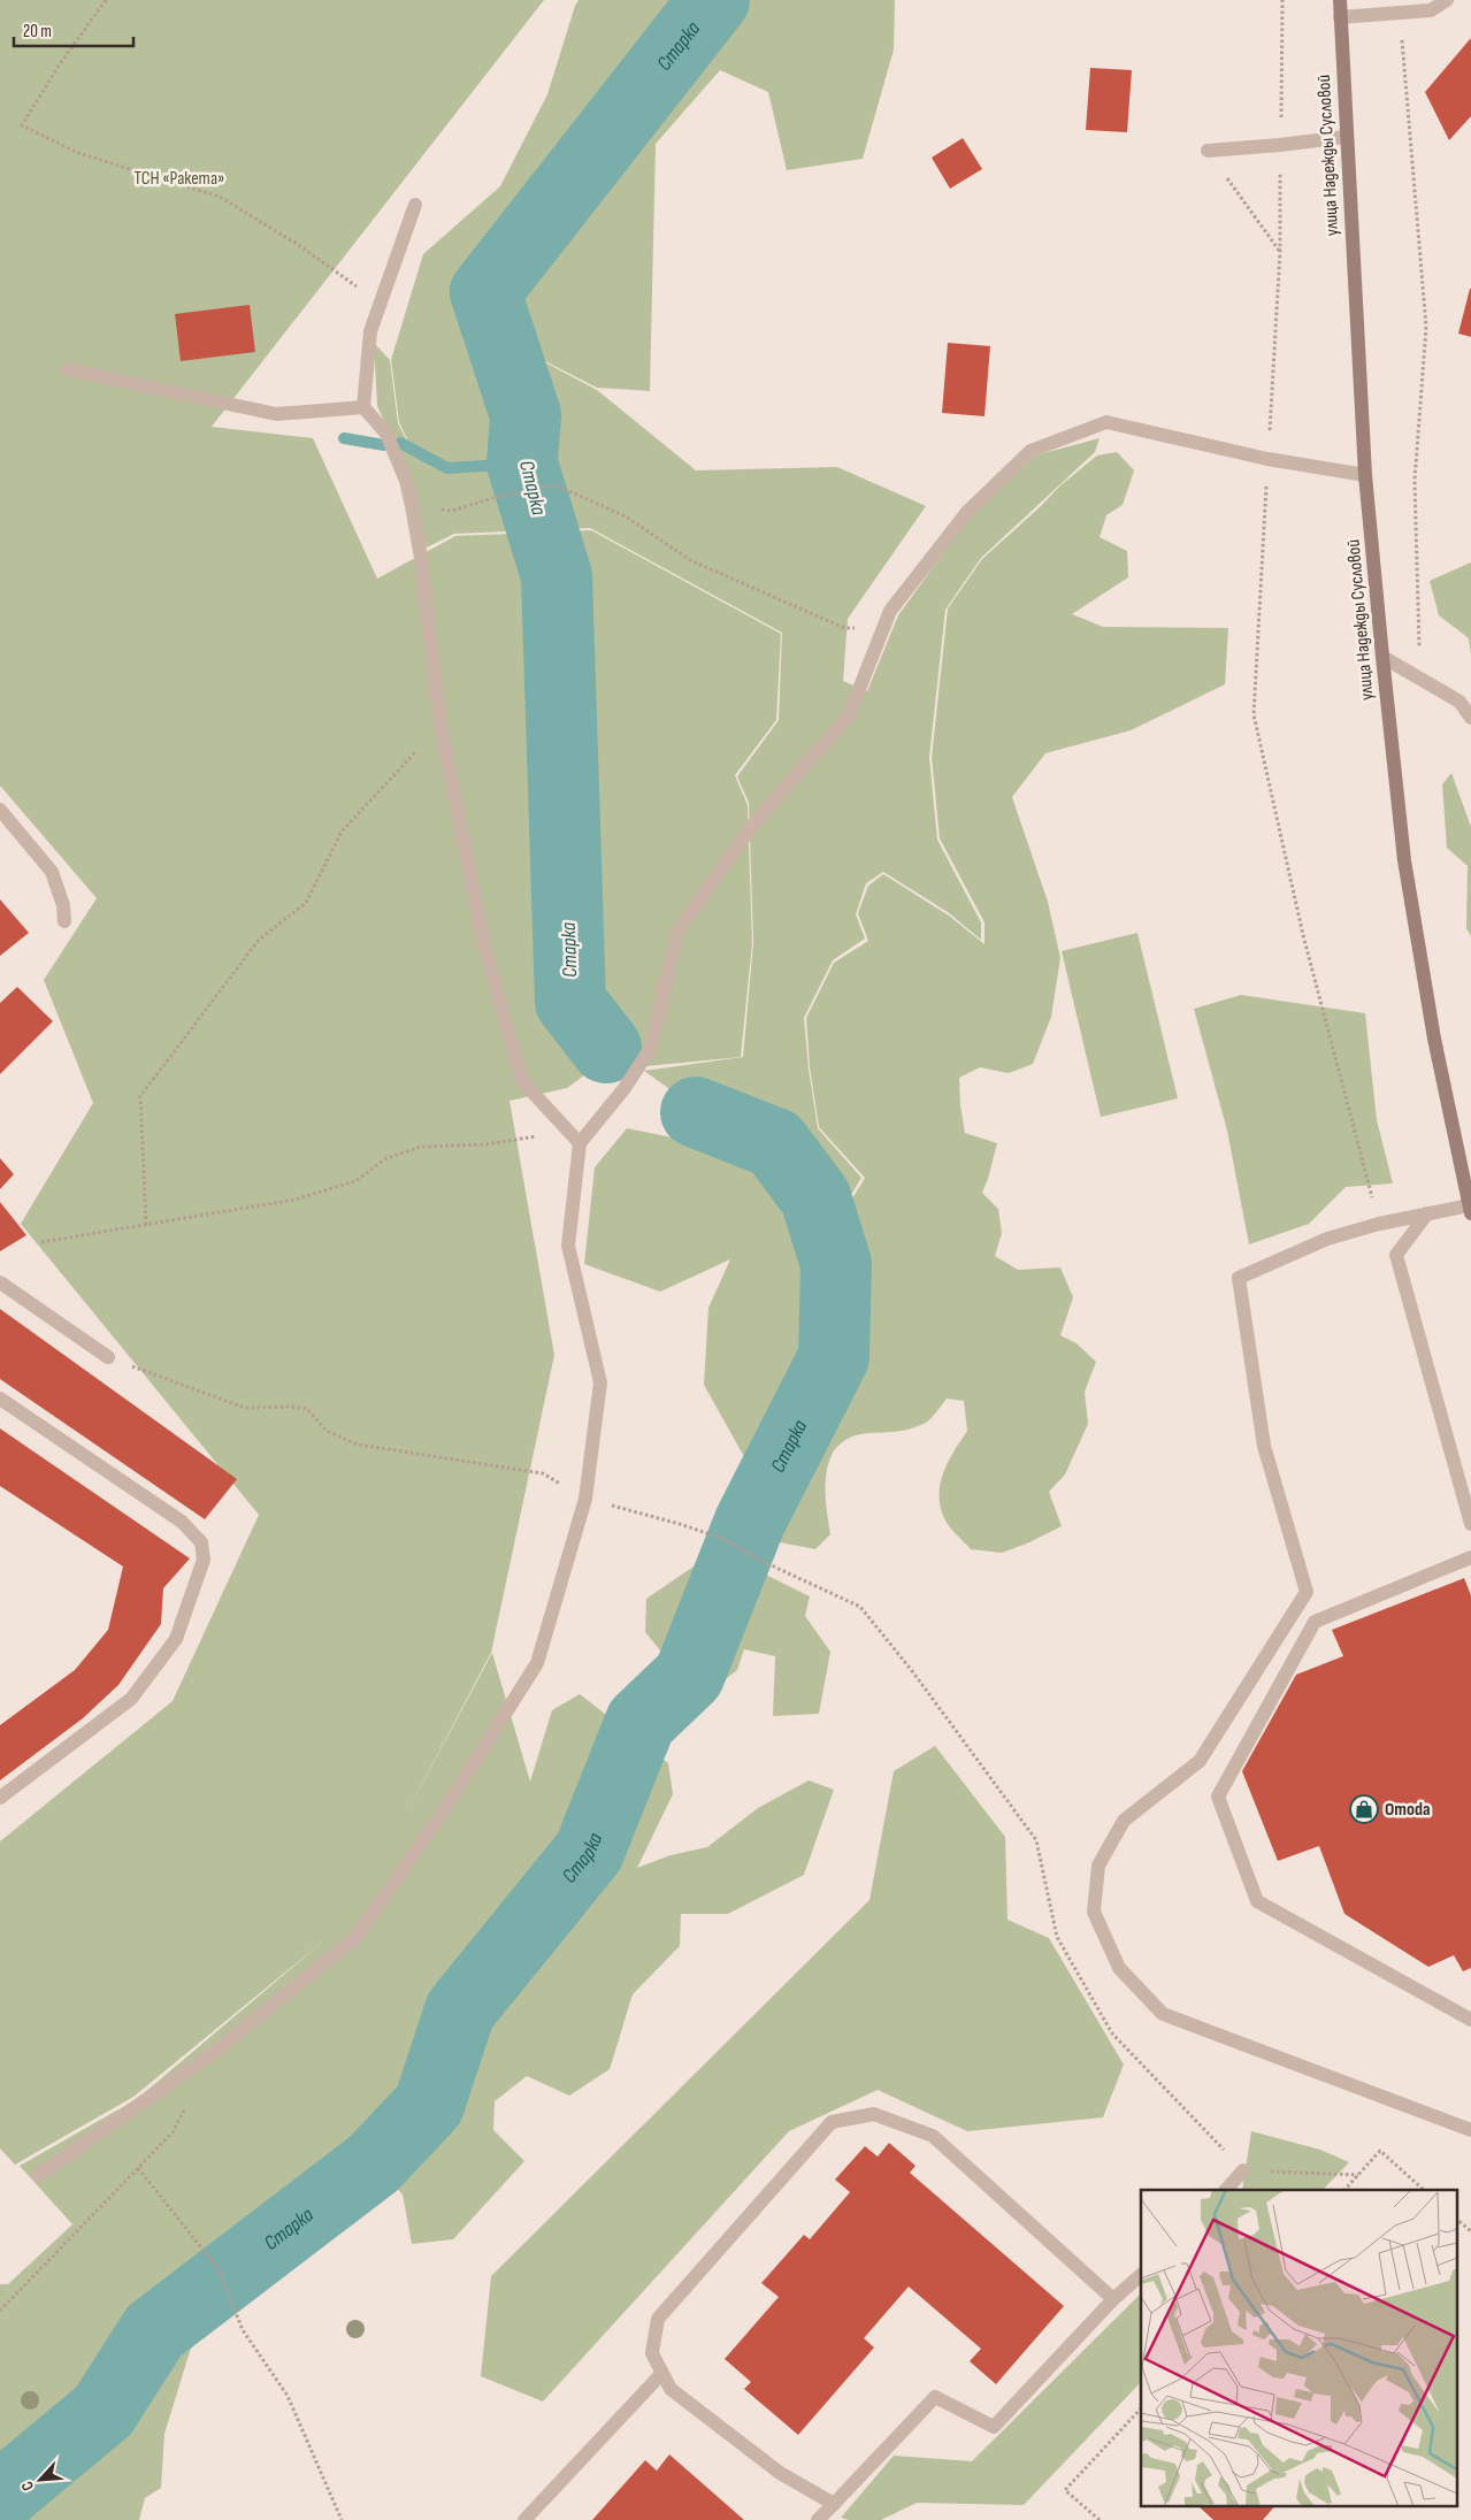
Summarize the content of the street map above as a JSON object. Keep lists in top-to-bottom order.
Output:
{
  "streets": {
    "main road": ["улица Надежды Сусловой"]
  },
  "water": ["Старка"],
  "parks": ["ТСН «Ракета»"],
  "places": {
    "shop": ["Omoda"]
  },
  "scale_bar": "20 m",
  "north": "bottom left"
}
